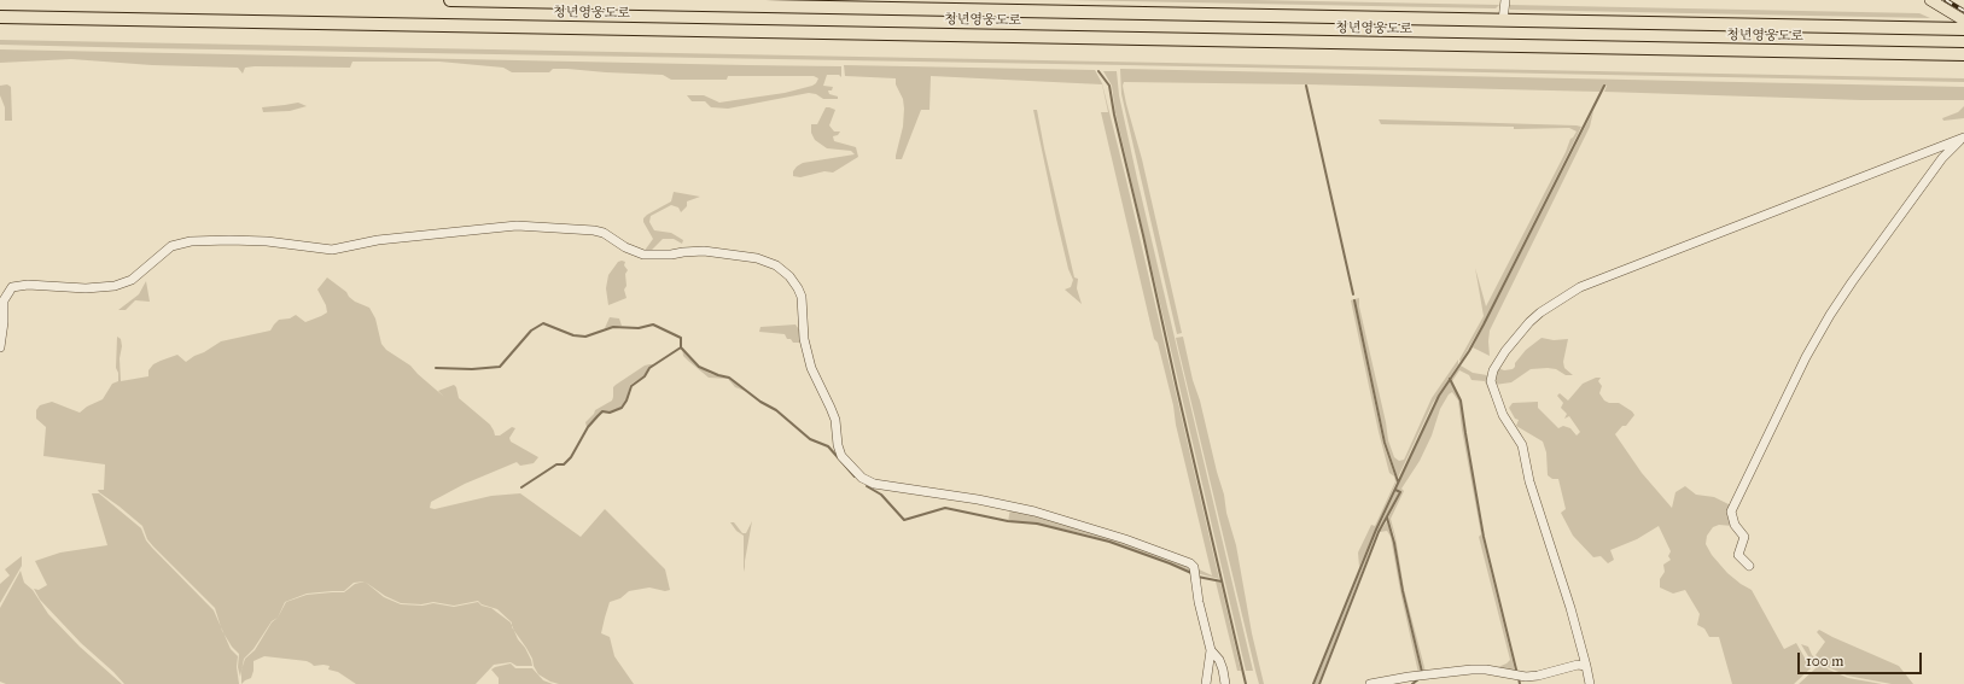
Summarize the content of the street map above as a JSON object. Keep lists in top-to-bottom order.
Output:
{
  "streets": {
    "highway": ["청년영웅도로"]
  },
  "scale_bar": "100 m"
}
